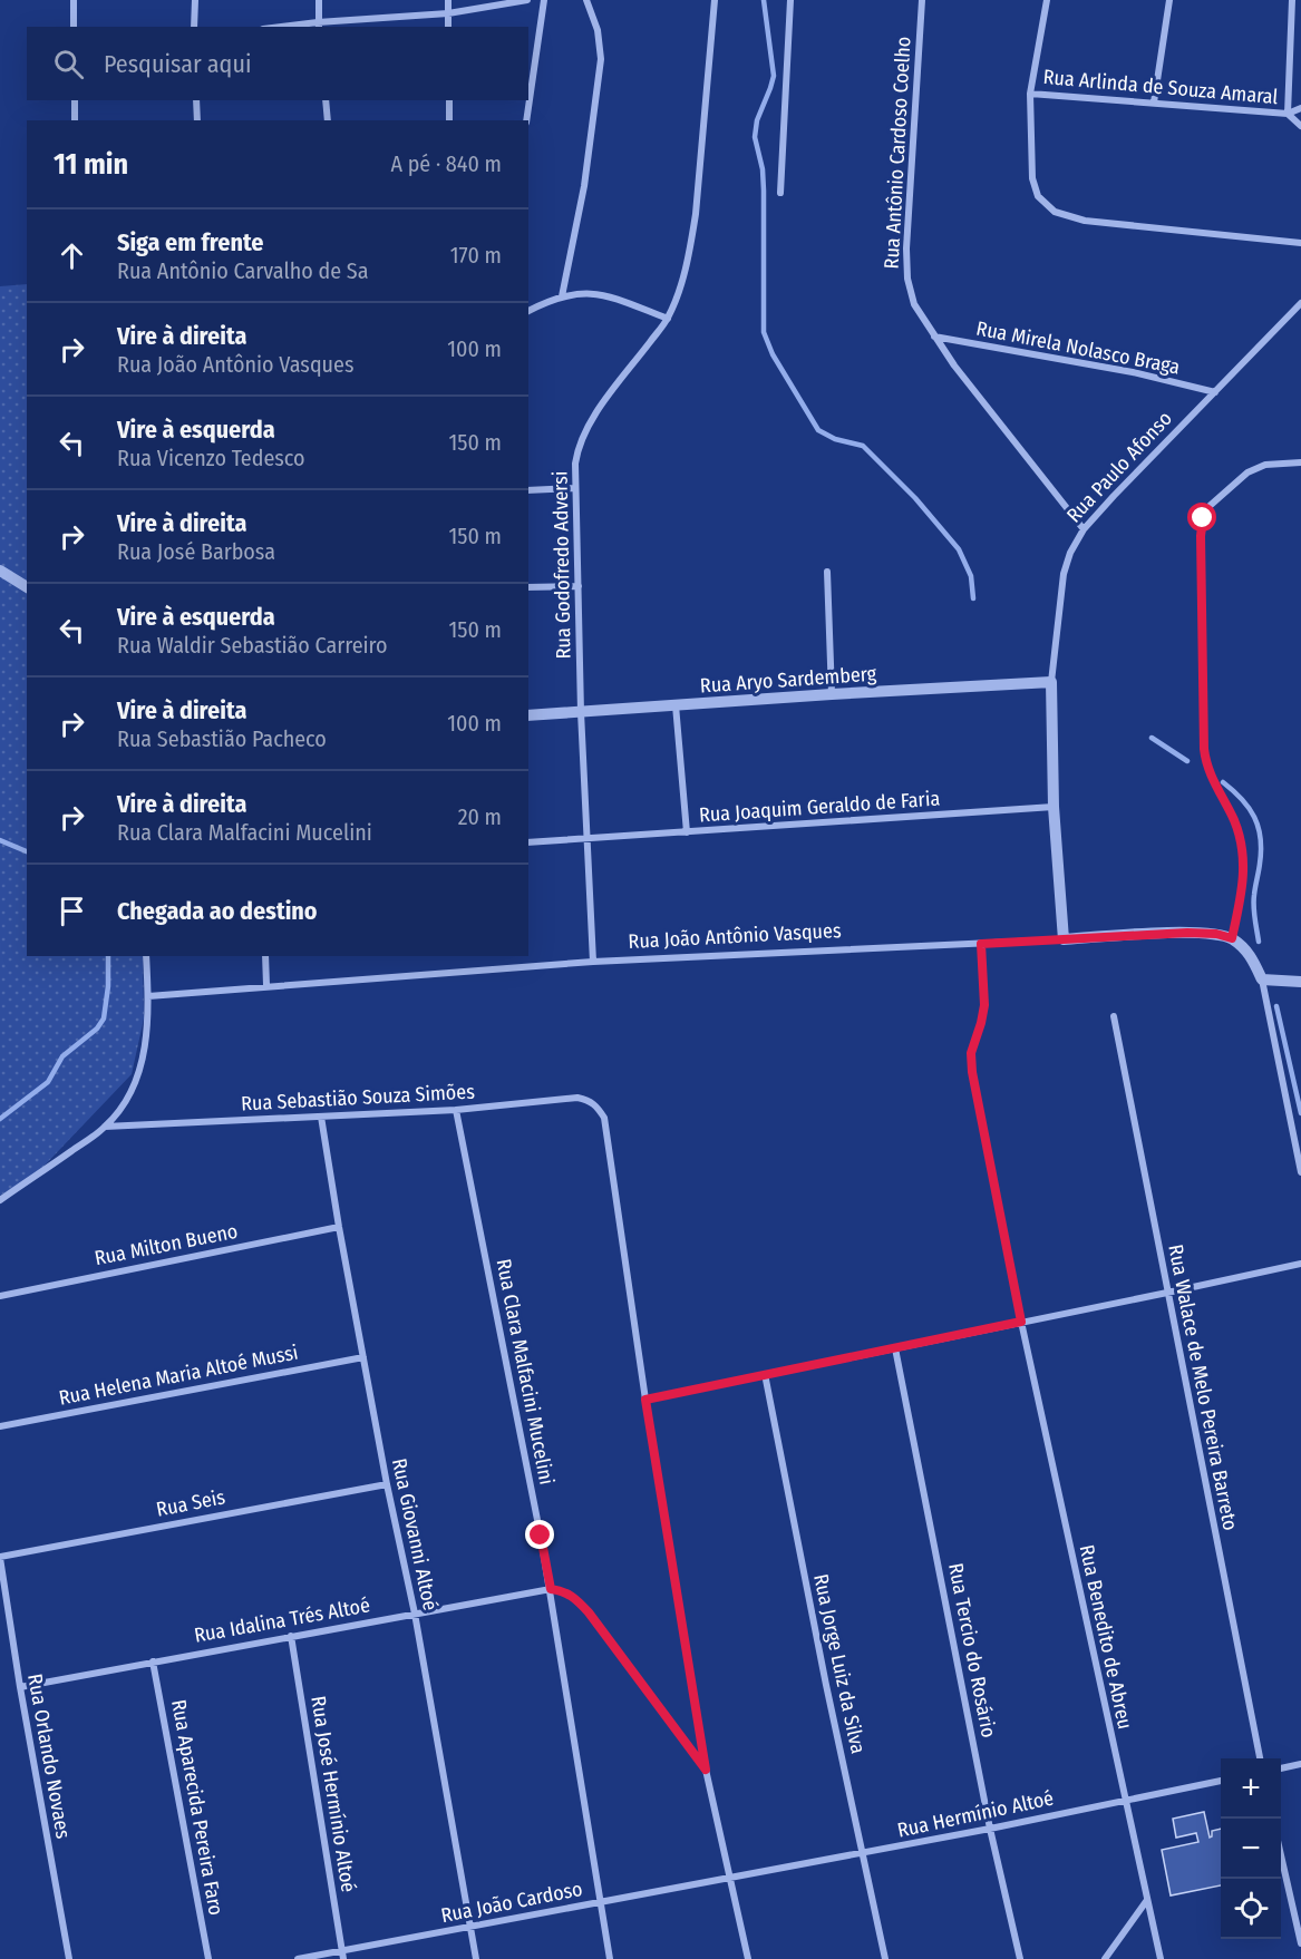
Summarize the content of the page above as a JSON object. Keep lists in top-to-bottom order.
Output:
{
  "streets": {
    "street": [
      "Rua Arlinda de Souza Amaral",
      "Rua Antônio Cardoso Coelho",
      "Rua Mirela Nolasco Braga",
      "Rua Paulo Afonso",
      "Rua Godofredo Adversi",
      "Rua Aryo Sardemberg",
      "Rua Joaquim Geraldo de Faria",
      "Rua João Antônio Vasques",
      "Rua Sebastião Souza Simões",
      "Rua Milton Bueno",
      "Rua Clara Malfacini Mucelini",
      "Rua Helena Maria Altoé Mussi",
      "Rua Walace de Melo Pereira Barreto",
      "Rua Seis",
      "Rua Giovanni Altoé",
      "Rua Idalina Trés Altoé",
      "Rua Benedito de Abreu",
      "Rua Tercio do Rosário",
      "Rua Jorge Luiz da Silva",
      "Rua Orlando Novaes",
      "Rua José Hermínio Altoé",
      "Rua Aparecida Pereira Faro",
      "Rua Hermínio Altoé",
      "Rua João Cardoso"
    ]
  },
  "crossings": [
    ["Rua Antônio Cardoso Coelho", "Rua Mirela Nolasco Braga"],
    ["Rua Antônio Cardoso Coelho", "Rua Paulo Afonso"],
    ["Rua Mirela Nolasco Braga", "Rua Paulo Afonso"],
    ["Rua Paulo Afonso", "Rua Aryo Sardemberg"],
    ["Rua Paulo Afonso", "Rua Joaquim Geraldo de Faria"],
    ["Rua Paulo Afonso", "Rua João Antônio Vasques"],
    ["Rua Godofredo Adversi", "Rua Aryo Sardemberg"],
    ["Rua Godofredo Adversi", "Rua Joaquim Geraldo de Faria"],
    ["Rua Godofredo Adversi", "Rua João Antônio Vasques"],
    ["Rua João Antônio Vasques", "Rua Benedito de Abreu"],
    ["Rua Sebastião Souza Simões", "Rua Clara Malfacini Mucelini"],
    ["Rua Sebastião Souza Simões", "Rua Giovanni Altoé"],
    ["Rua Milton Bueno", "Rua Giovanni Altoé"],
    ["Rua Clara Malfacini Mucelini", "Rua Idalina Trés Altoé"],
    ["Rua Clara Malfacini Mucelini", "Rua João Cardoso"],
    ["Rua Helena Maria Altoé Mussi", "Rua Giovanni Altoé"],
    ["Rua Seis", "Rua Giovanni Altoé"],
    ["Rua Seis", "Rua Orlando Novaes"],
    ["Rua Giovanni Altoé", "Rua Idalina Trés Altoé"],
    ["Rua Giovanni Altoé", "Rua João Cardoso"],
    ["Rua Idalina Trés Altoé", "Rua Orlando Novaes"],
    ["Rua Idalina Trés Altoé", "Rua José Hermínio Altoé"],
    ["Rua Idalina Trés Altoé", "Rua Aparecida Pereira Faro"],
    ["Rua Benedito de Abreu", "Rua Hermínio Altoé"],
    ["Rua Tercio do Rosário", "Rua Hermínio Altoé"],
    ["Rua Jorge Luiz da Silva", "Rua Hermínio Altoé"],
    ["Rua José Hermínio Altoé", "Rua João Cardoso"],
    ["Rua Hermínio Altoé", "Rua João Cardoso"]
  ],
  "page": {
    "search": "Pesquisar aqui",
    "heading": ["11 min", "A pé · 840 m"],
    "list": [
      ["Siga em frente", "Rua Antônio Carvalho de Sa", "170 m"],
      ["Vire à direita", "Rua João Antônio Vasques", "100 m"],
      ["Vire à esquerda", "Rua Vicenzo Tedesco", "150 m"],
      ["Vire à direita", "Rua José Barbosa", "150 m"],
      ["Vire à esquerda", "Rua Waldir Sebastião Carreiro", "150 m"],
      ["Vire à direita", "Rua Sebastião Pacheco", "100 m"],
      ["Vire à direita", "Rua Clara Malfacini Mucelini", "20 m"],
      "Chegada ao destino"
    ],
    "map_buttons": ["+", "−"]
  }
}
